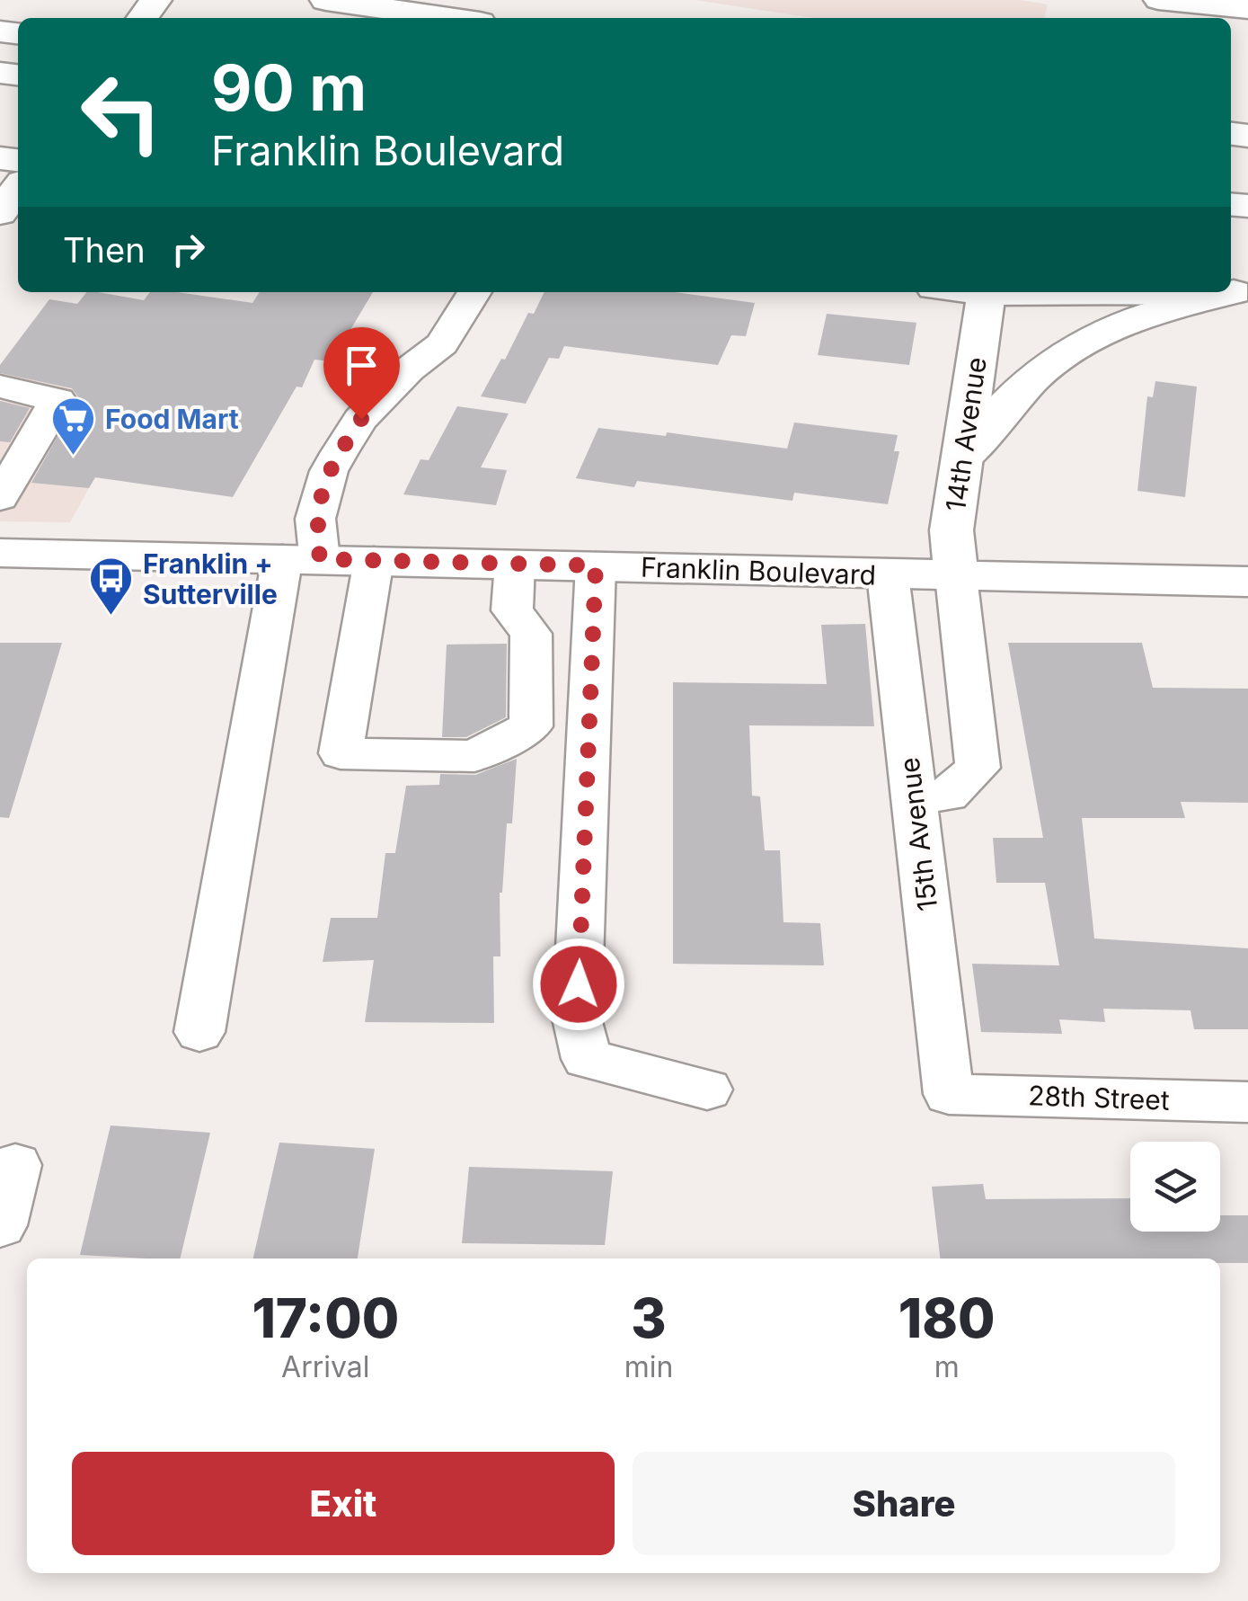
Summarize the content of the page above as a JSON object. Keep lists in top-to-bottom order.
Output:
{
  "streets": {
    "main road": ["14th Avenue", "Franklin Boulevard"],
    "street": ["15th Avenue", "28th Street"]
  },
  "crossings": [
    ["14th Avenue", "Franklin Boulevard"],
    ["Franklin Boulevard", "15th Avenue"],
    ["15th Avenue", "28th Street"]
  ],
  "places": {
    "supermarket": ["Food Mart"],
    "bus stop": ["Franklin + Sutterville"]
  },
  "page": {
    "turn": ["90 m", "Franklin Boulevard"],
    "then": "Then",
    "eta": [
      "17:00",
      "Arrival",
      "3",
      "min",
      "180",
      "m"
    ],
    "buttons": ["Exit", "Share"]
  }
}
